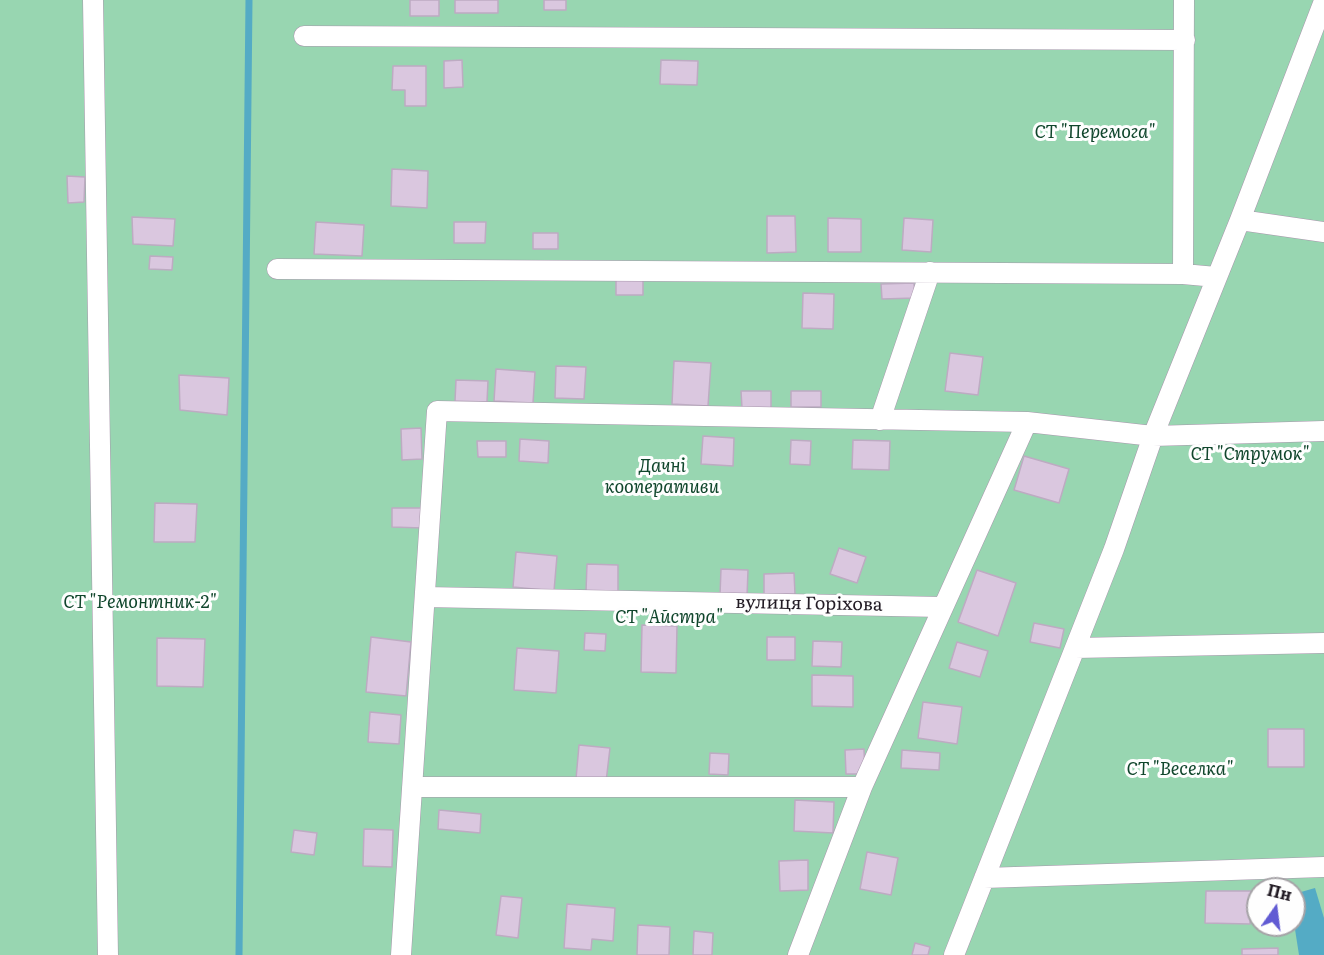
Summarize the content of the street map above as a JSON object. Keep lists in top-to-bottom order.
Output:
{
  "streets": {
    "street": ["вулиця Горіхова"]
  },
  "parks": [
    "СТ \"Перемога\"",
    "СТ \"Струмок\"",
    "Дачні кооперативи",
    "СТ \"Ремонтник-2\"",
    "СТ \"Айстра\"",
    "СТ \"Веселка\""
  ],
  "north": "top"
}
